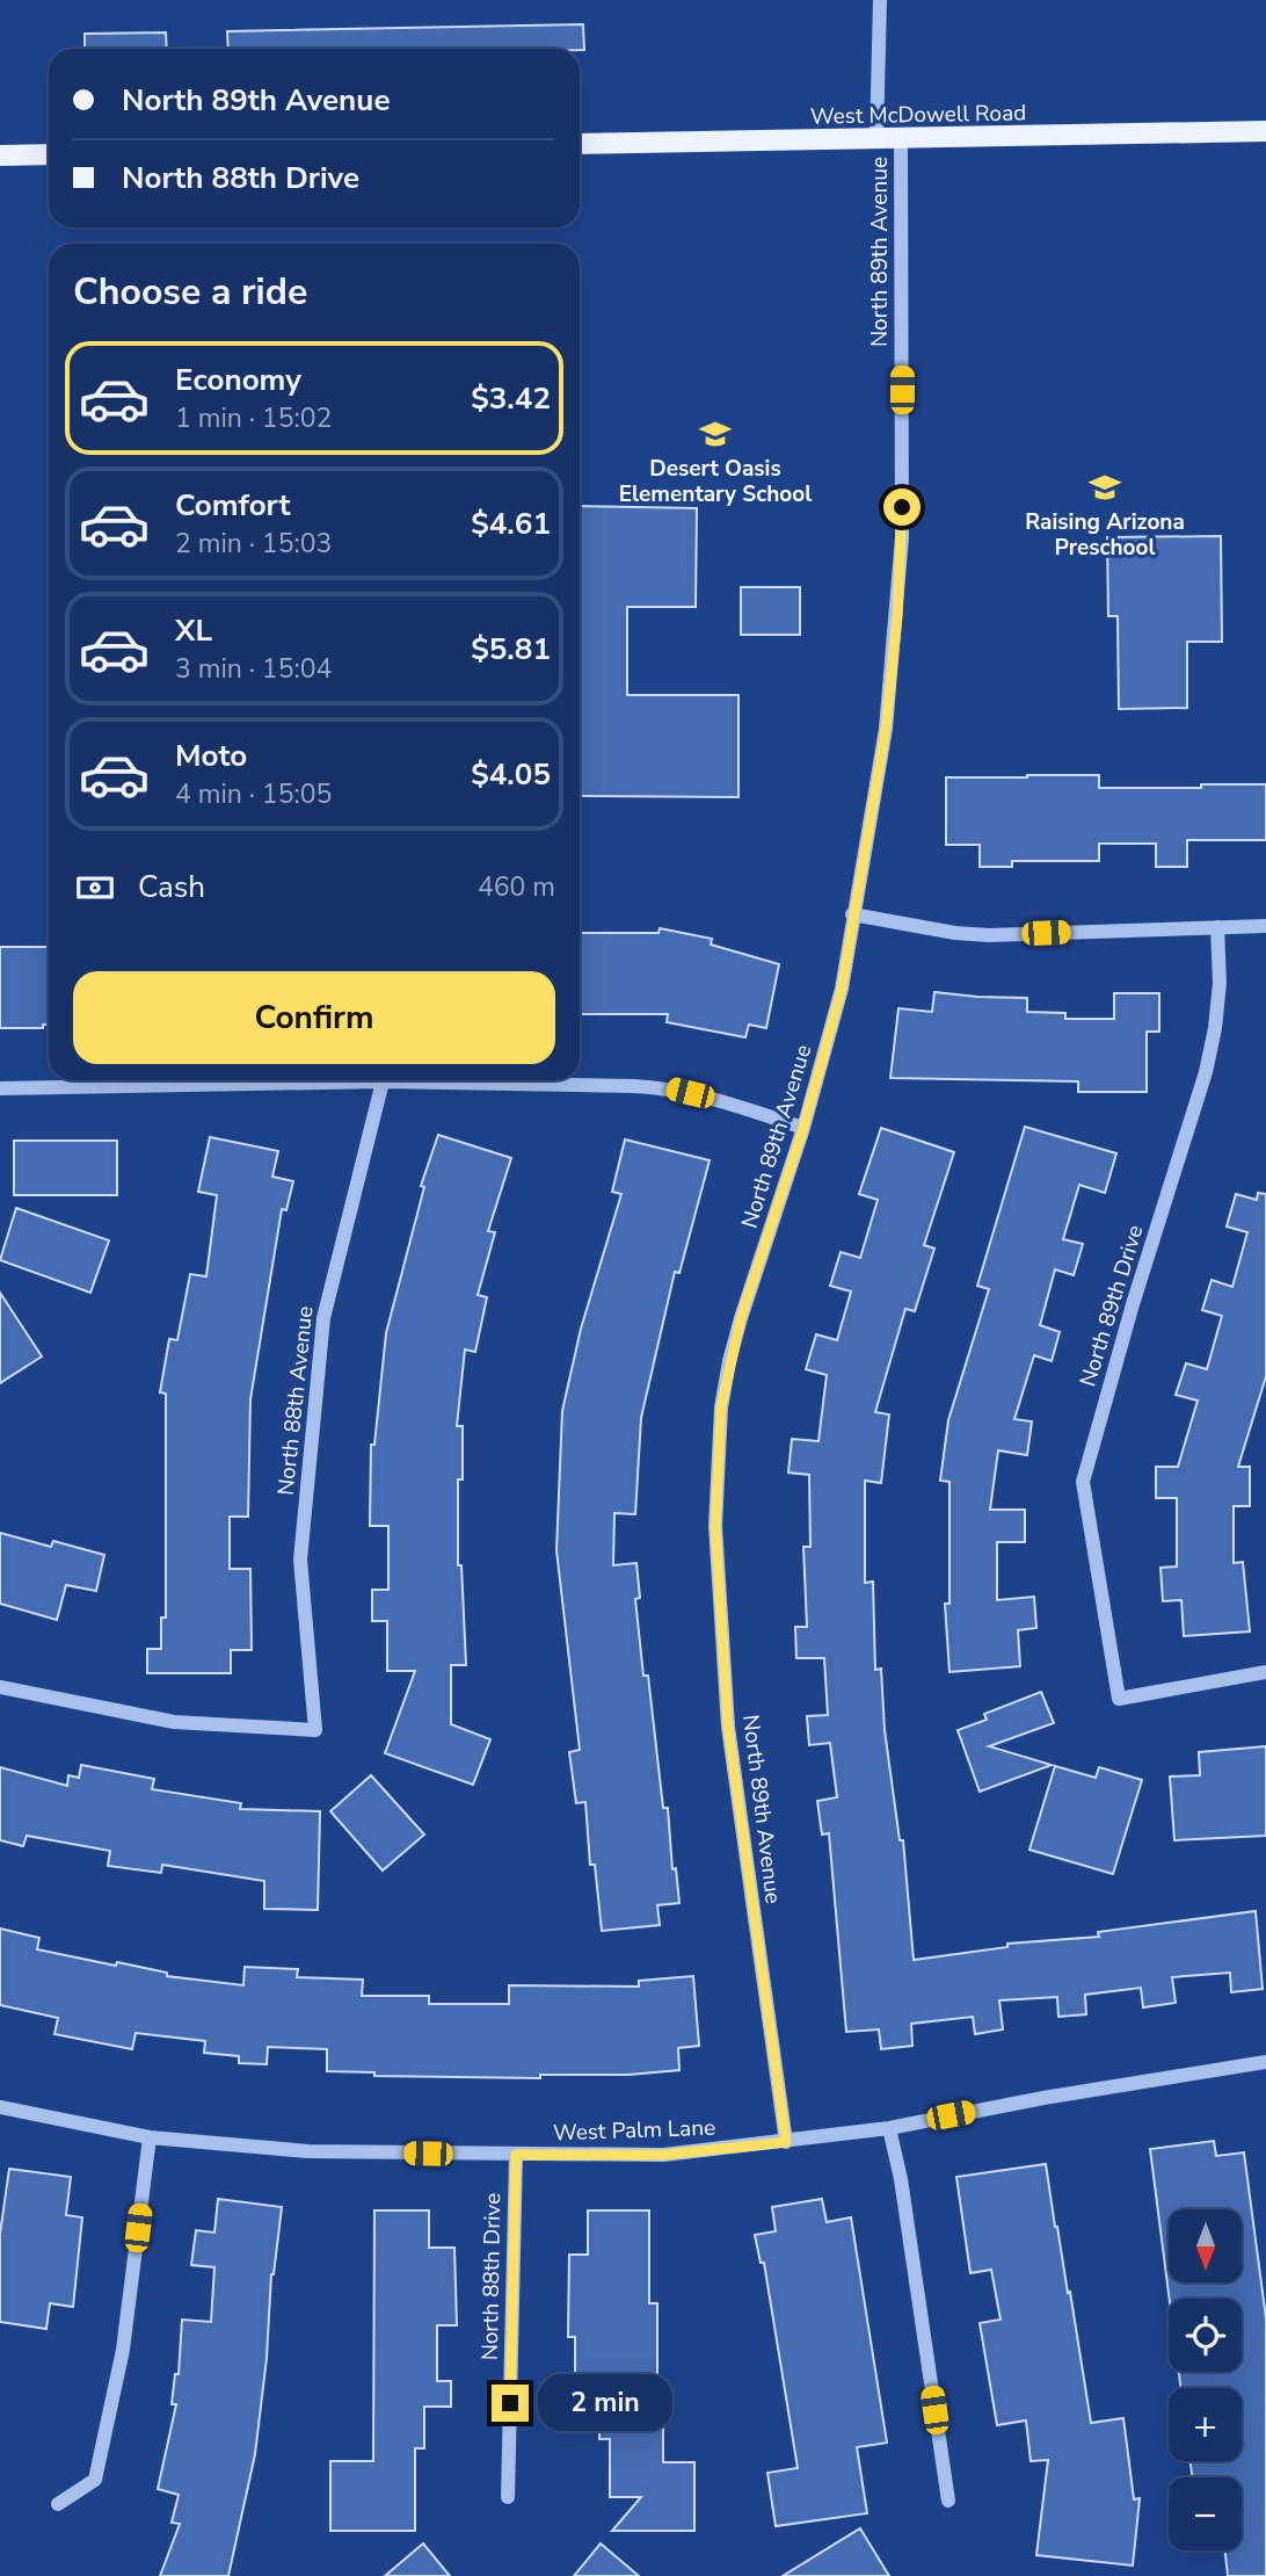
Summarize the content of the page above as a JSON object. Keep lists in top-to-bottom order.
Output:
{
  "streets": {
    "main road": ["West McDowell Road"],
    "street": [
      "North 89th Avenue",
      "North 89th Drive",
      "North 88th Avenue",
      "West Palm Lane",
      "North 88th Drive"
    ]
  },
  "crossings": [
    ["West McDowell Road", "North 89th Avenue"],
    ["North 89th Avenue", "West Palm Lane"],
    ["West Palm Lane", "North 88th Drive"]
  ],
  "places": {
    "school or university": ["Desert Oasis Elementary School", "Raising Arizona Preschool"]
  },
  "north": "bottom",
  "page": {
    "banner": ["North 89th Avenue", "North 88th Drive"],
    "heading": "Choose a ride",
    "list": [
      {
        "name": "Economy",
        "note": "1 min · 15:02",
        "value": "$3.42"
      },
      {
        "name": "Comfort",
        "note": "2 min · 15:03",
        "value": "$4.61"
      },
      {
        "name": "XL",
        "note": "3 min · 15:04",
        "value": "$5.81"
      },
      {
        "name": "Moto",
        "note": "4 min · 15:05",
        "value": "$4.05"
      }
    ],
    "pay": ["Cash", "460 m"],
    "buttons": "Confirm",
    "map_buttons": ["+", "−"],
    "bubble": "2 min"
  }
}
